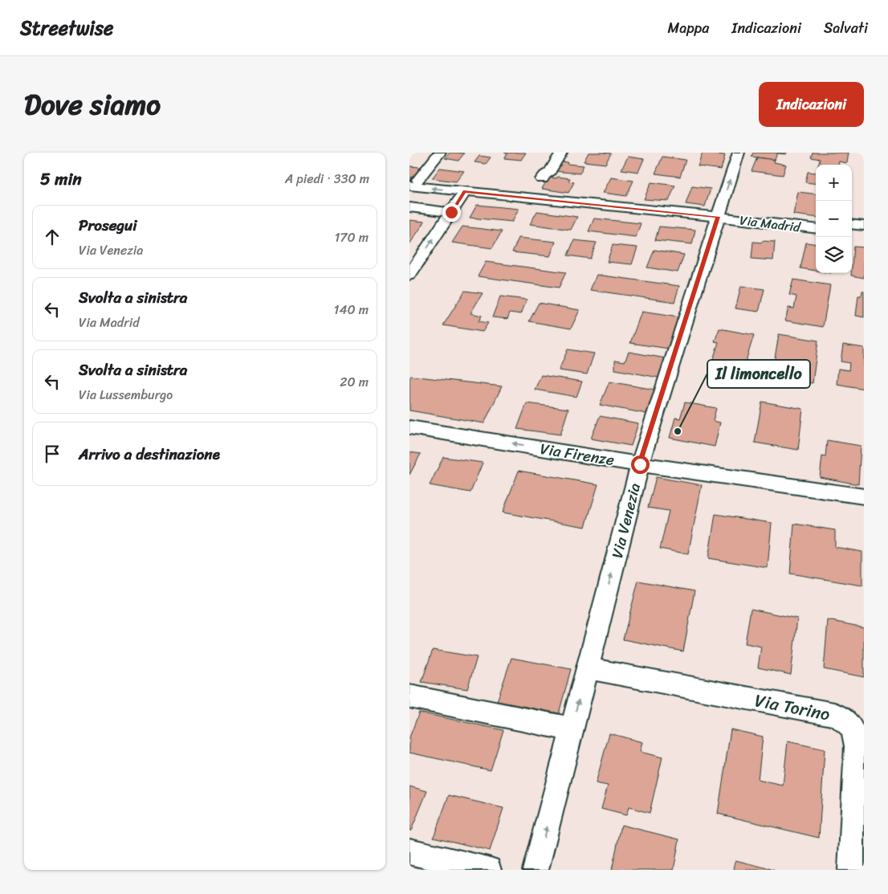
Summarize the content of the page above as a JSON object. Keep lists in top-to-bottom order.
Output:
{
  "streets": {
    "street": [
      "Via Madrid",
      "Via Firenze",
      "Via Venezia",
      "Via Torino"
    ]
  },
  "crossings": [
    ["Via Madrid", "Via Venezia"],
    ["Via Firenze", "Via Venezia"],
    ["Via Venezia", "Via Torino"]
  ],
  "one_way": ["Via Firenze", "Via Venezia"],
  "places": ["Il limoncello"],
  "page": {
    "header": "Streetwise",
    "nav": ["Mappa", "Indicazioni", "Salvati"],
    "title": "Dove siamo",
    "buttons": "Indicazioni",
    "heading": ["5 min", "A piedi · 330 m"],
    "map_buttons": ["+", "−"],
    "list": [
      ["Prosegui", "Via Venezia", "170 m"],
      ["Svolta a sinistra", "Via Madrid", "140 m"],
      ["Svolta a sinistra", "Via Lussemburgo", "20 m"],
      "Arrivo a destinazione"
    ]
  }
}
